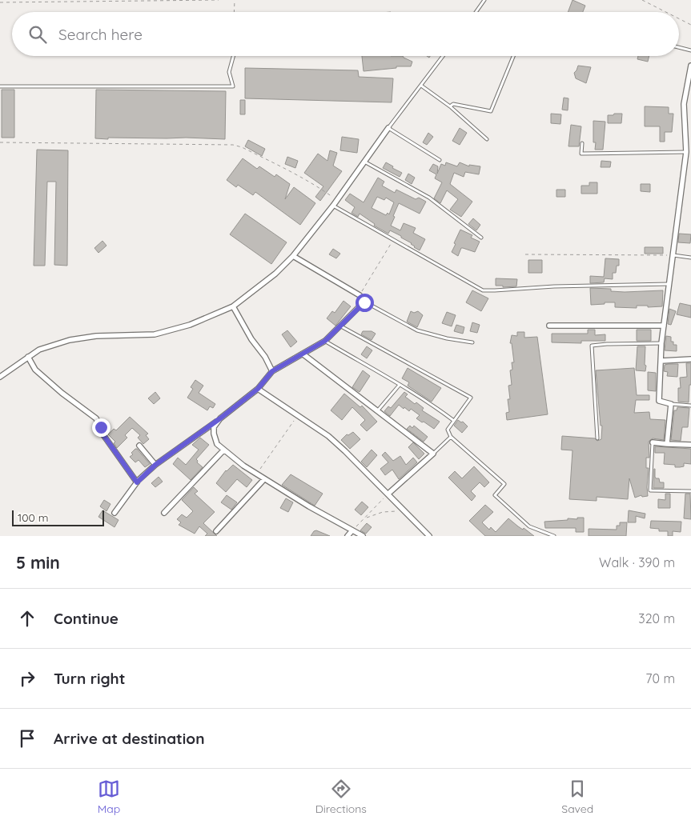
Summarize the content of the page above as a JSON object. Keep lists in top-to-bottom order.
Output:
{
  "scale_bar": "100 m",
  "page": {
    "search": "Search here",
    "scale": "100 m",
    "heading": ["5 min", "Walk · 390 m"],
    "list": [
      ["Continue", "320 m"],
      ["Turn right", "70 m"],
      "Arrive at destination"
    ],
    "nav": ["Map", "Directions", "Saved"]
  }
}
